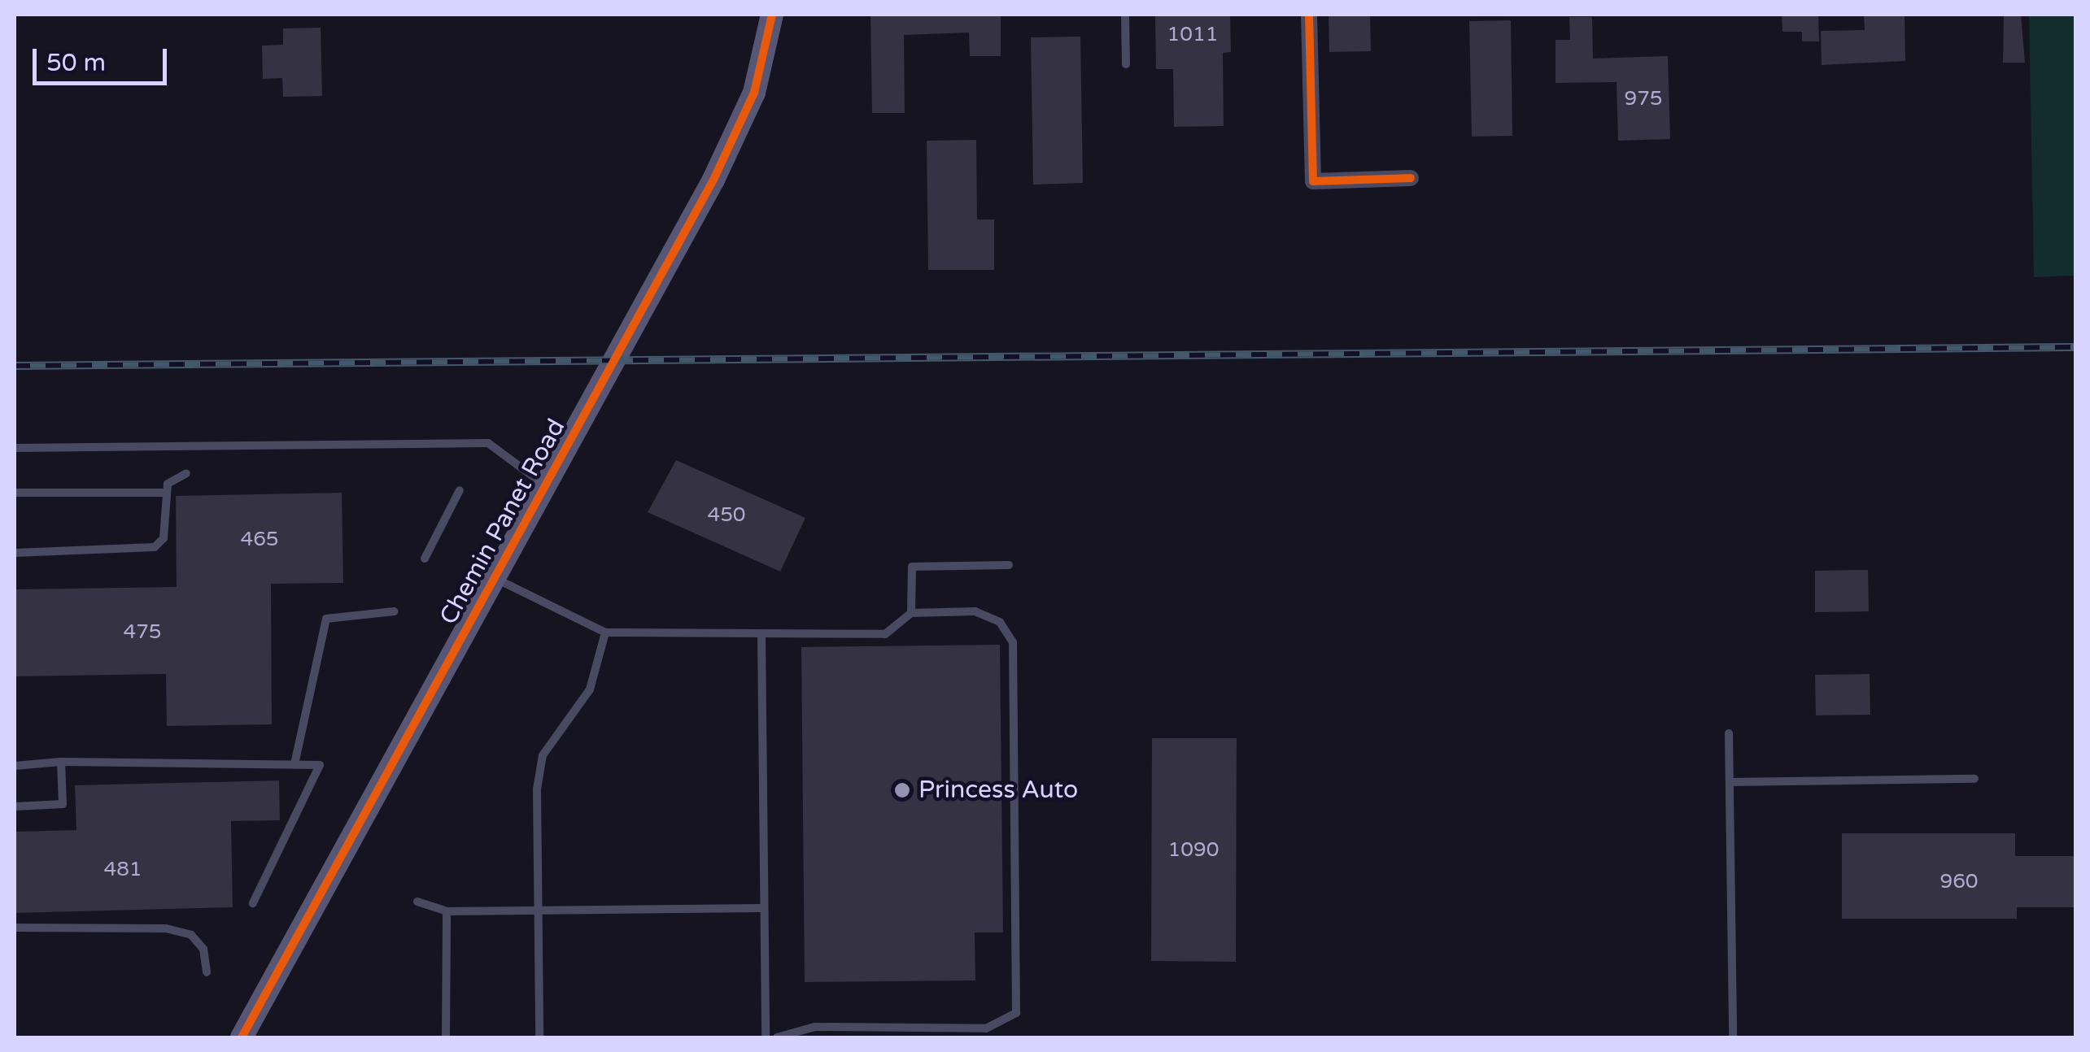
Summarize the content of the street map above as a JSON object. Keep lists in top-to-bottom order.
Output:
{
  "streets": {
    "street": ["Chemin Panet Road"]
  },
  "places": ["Princess Auto"],
  "house_numbers": [
    "1011",
    "975",
    "450",
    "465",
    "475",
    "1090",
    "481",
    "960"
  ],
  "scale_bar": "50 m"
}
